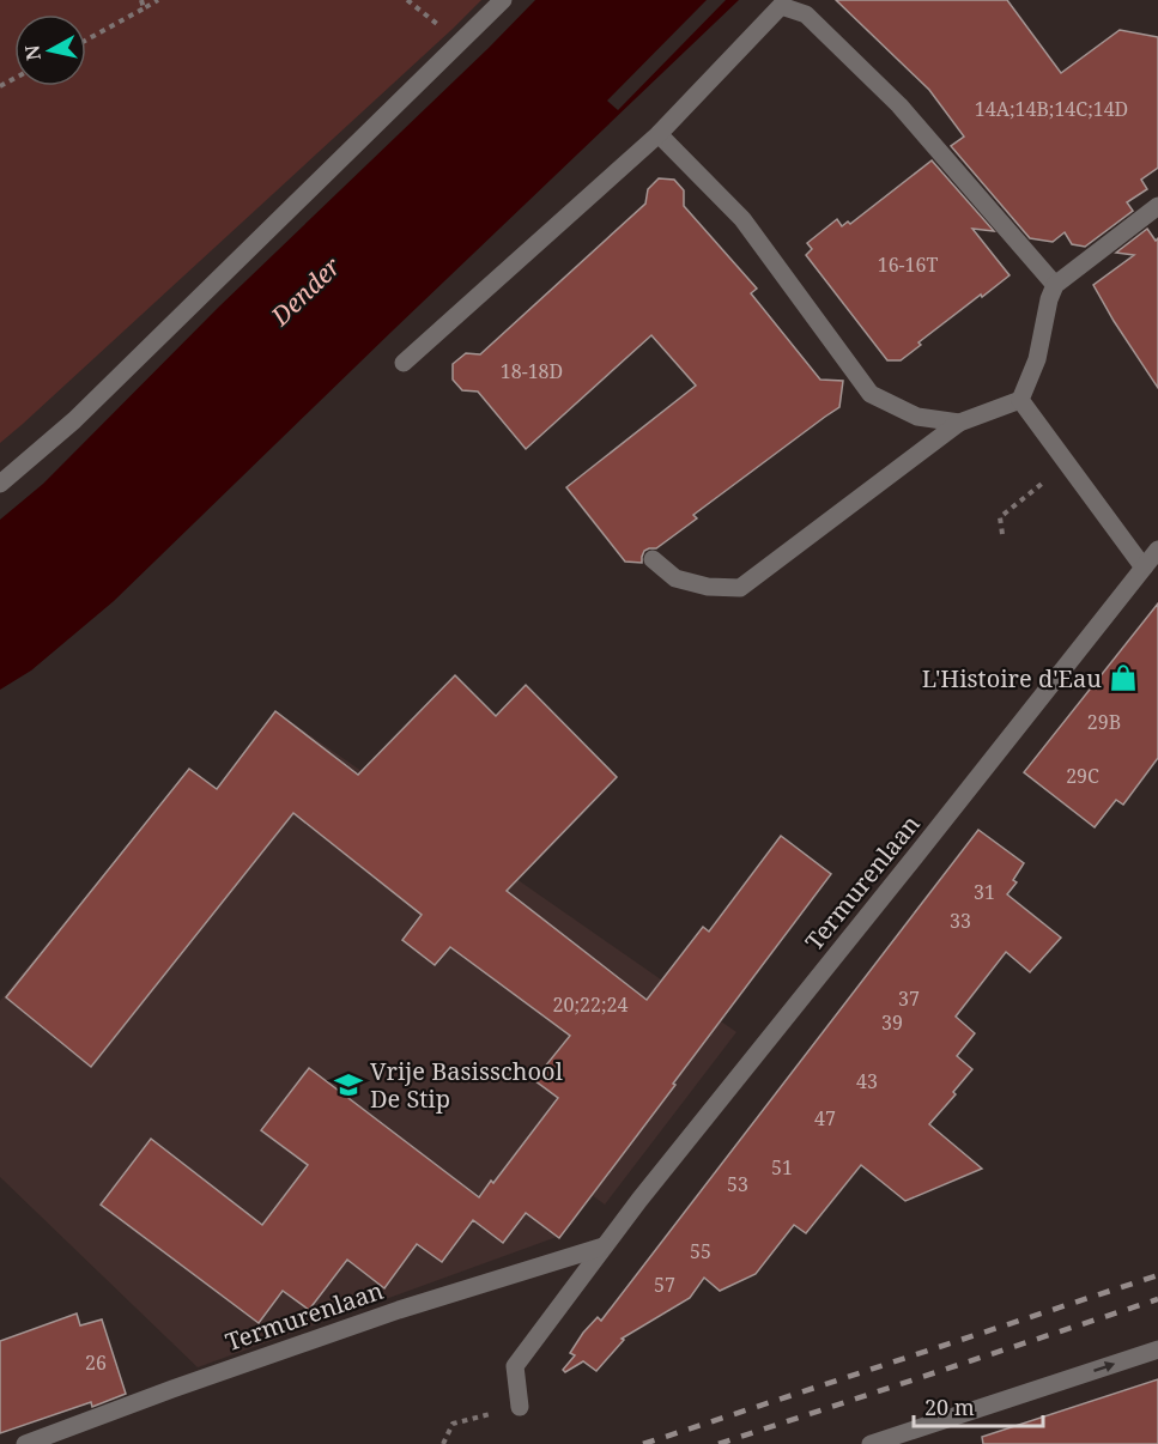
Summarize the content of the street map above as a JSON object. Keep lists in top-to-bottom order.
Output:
{
  "streets": {
    "street": ["Termurenlaan"]
  },
  "water": ["Dender"],
  "places": {
    "shop": ["L'Histoire d'Eau"],
    "school or university": ["Vrije Basisschool De Stip"]
  },
  "house_numbers": [
    "14A;14B;14C;14D",
    "16-16T",
    "18-18D",
    "29B",
    "29C",
    "31",
    "33",
    "37",
    "20;22;24",
    "39",
    "43",
    "47",
    "51",
    "53",
    "55",
    "57",
    "26"
  ],
  "scale_bar": "20 m",
  "north": "left"
}
